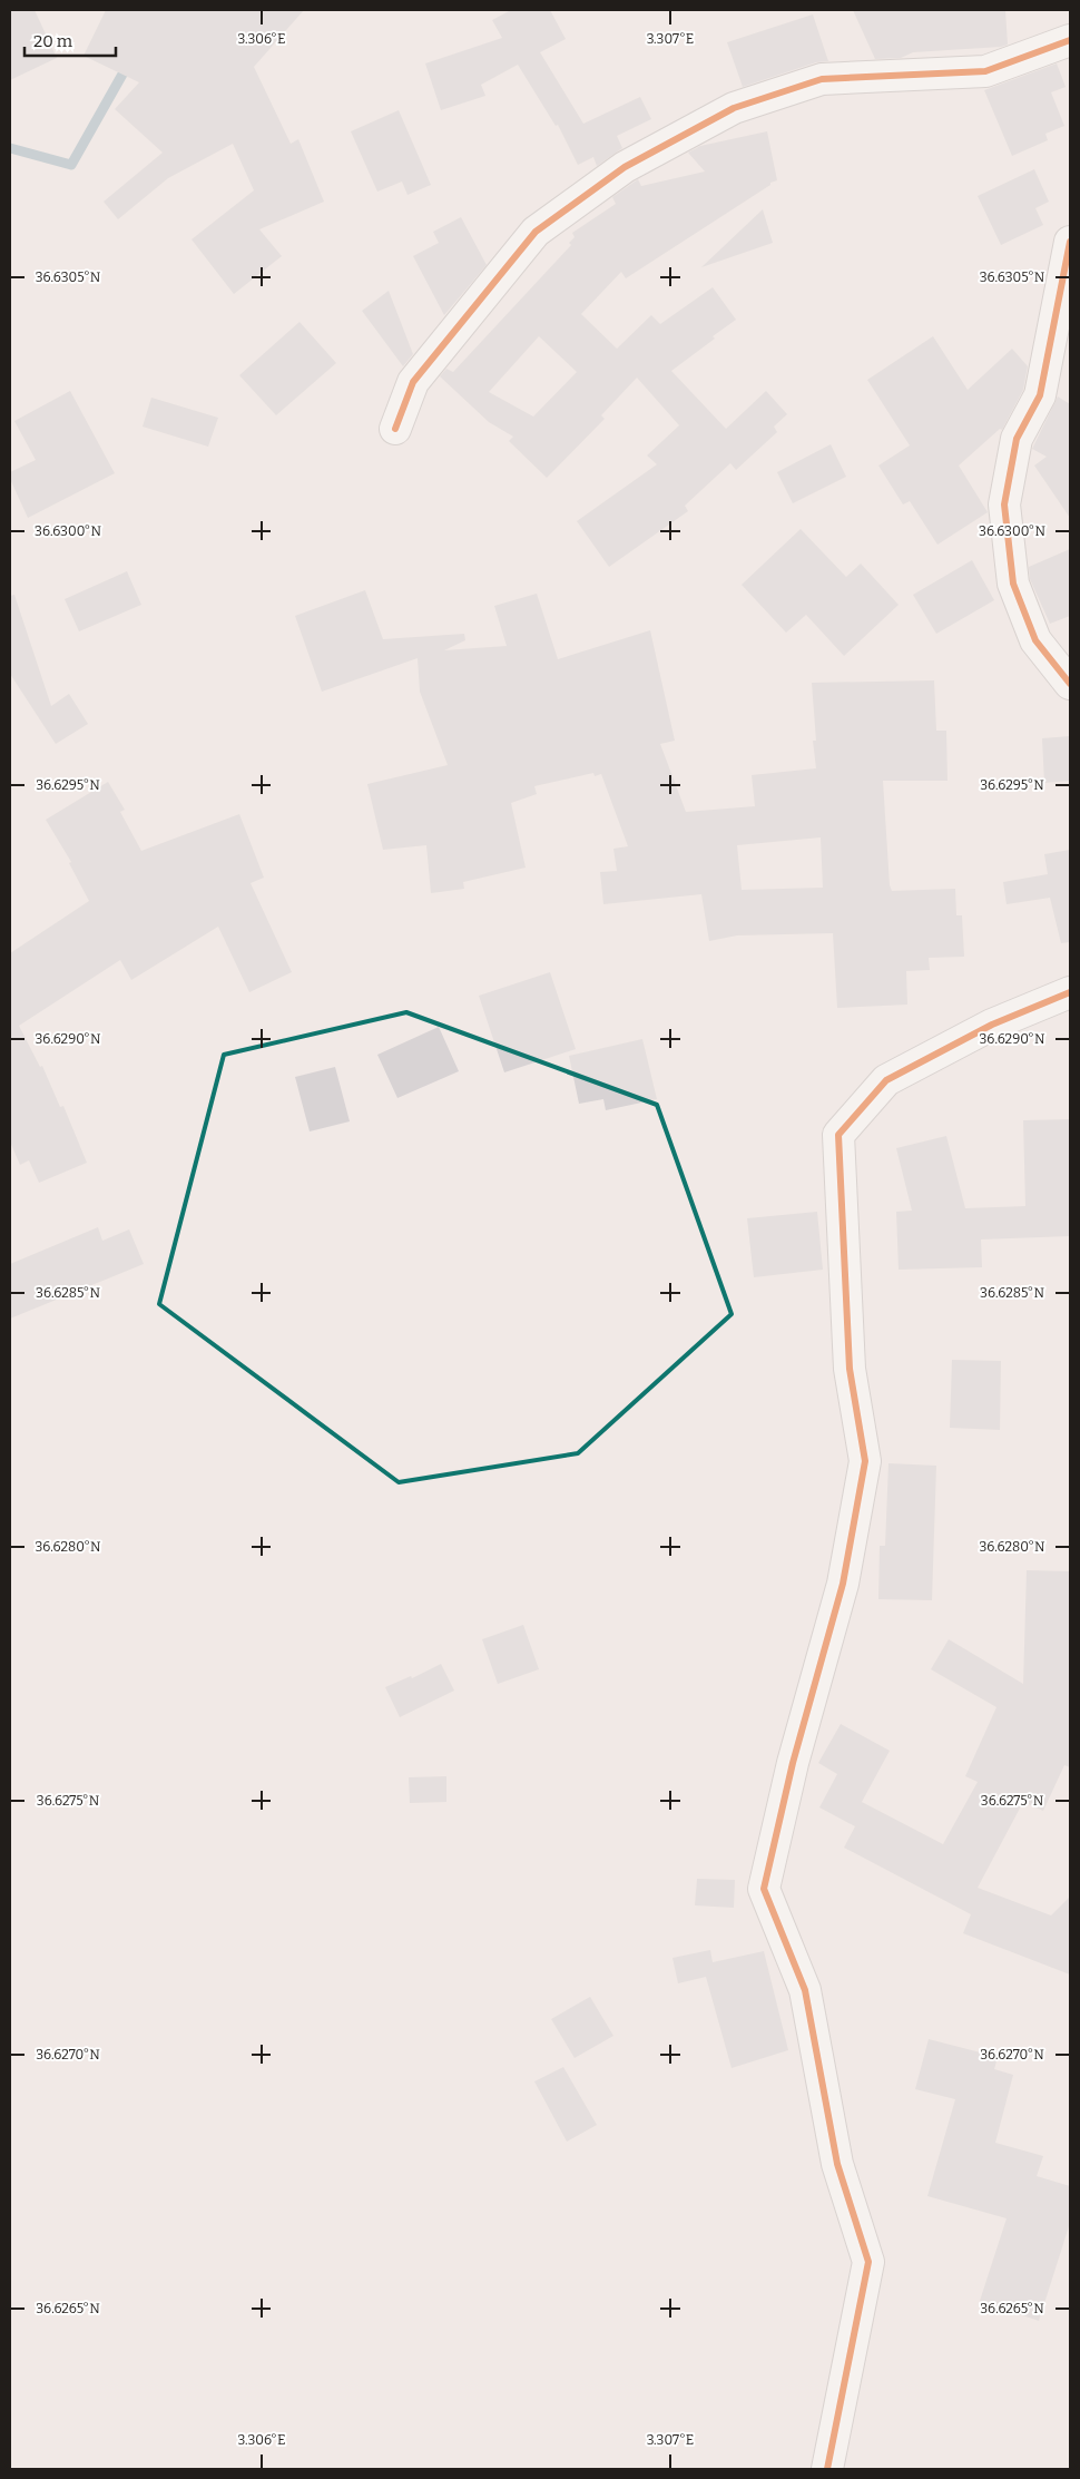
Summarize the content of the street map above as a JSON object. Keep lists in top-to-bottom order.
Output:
{
  "scale_bar": "20 m",
  "coordinates": [
    "3.306°E",
    "3.307°E",
    "36.6305°N",
    "36.6300°N",
    "36.6295°N",
    "36.6290°N",
    "36.6285°N",
    "36.6280°N",
    "36.6275°N",
    "36.6270°N",
    "36.6265°N"
  ]
}
